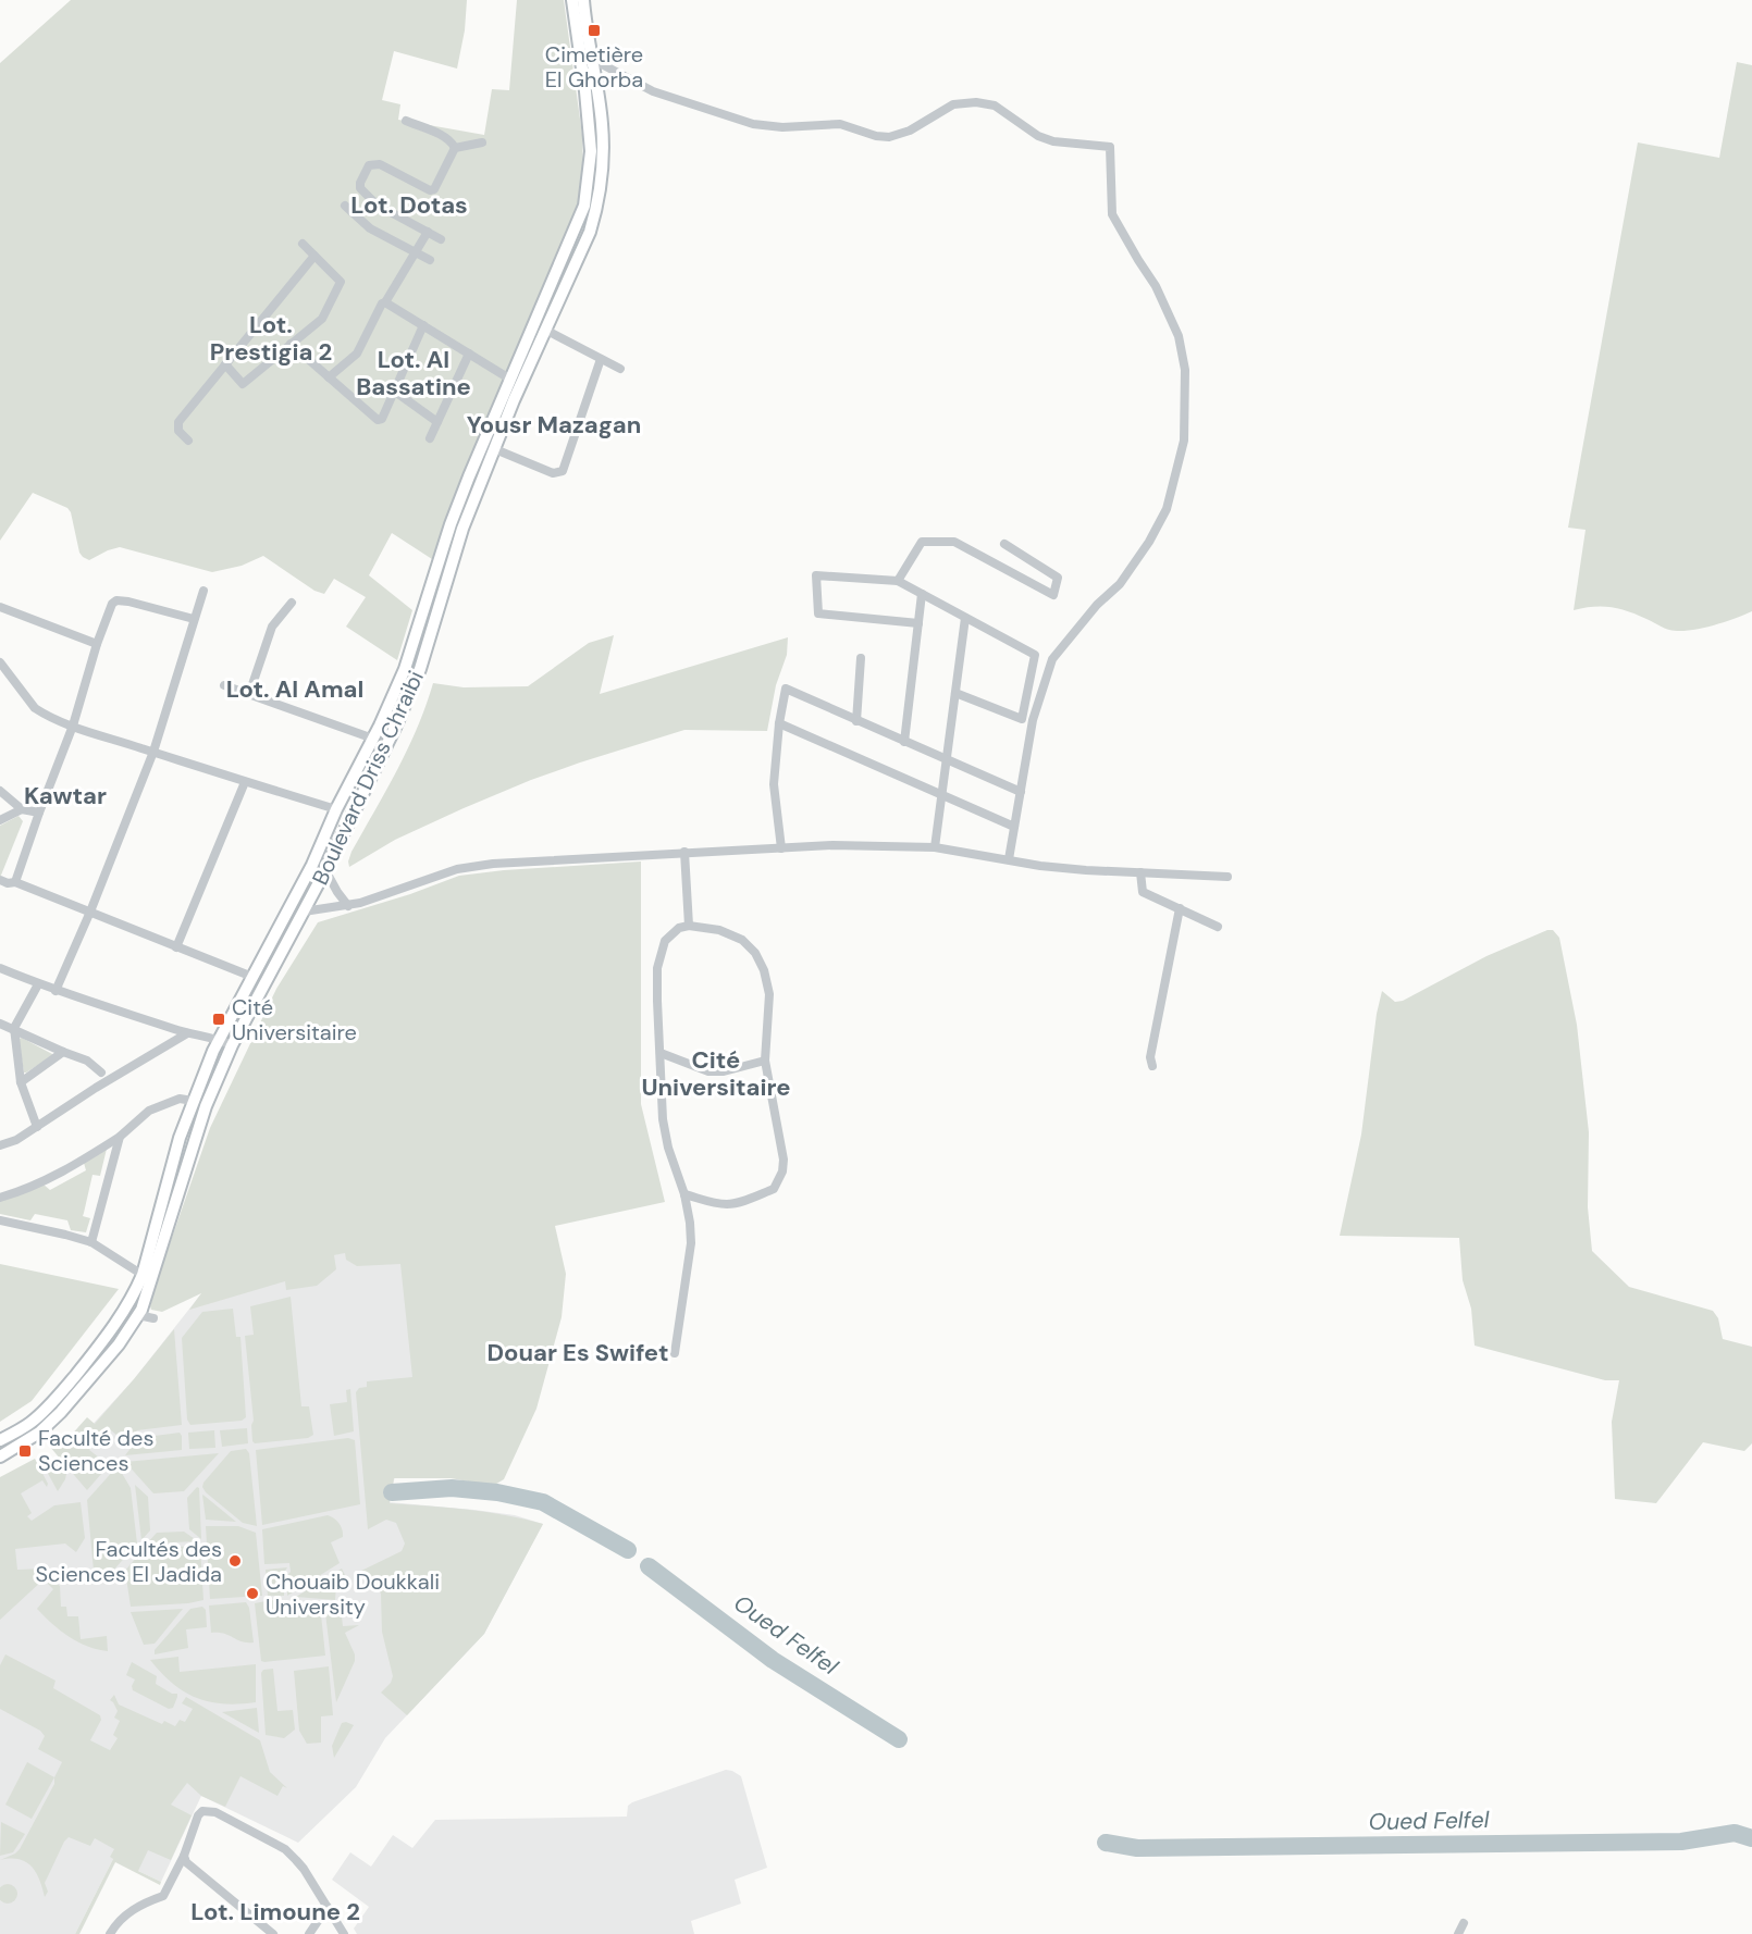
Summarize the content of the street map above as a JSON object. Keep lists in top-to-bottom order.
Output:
{
  "streets": {
    "main road": ["Boulevard Driss Chraibi"]
  },
  "districts": [
    "Lot. Dotas",
    "Lot. Prestigia 2",
    "Lot. Al Bassatine",
    "Yousr Mazagan",
    "Lot. Al Amal",
    "Kawtar",
    "Cité Universitaire",
    "Douar Es Swifet",
    "Lot. Limoune 2"
  ],
  "water": ["Oued Felfel"],
  "places": {
    "transit": ["Cimetière El Ghorba", "Cité Universitaire", "Faculté des Sciences"],
    "other": ["Facultés des Sciences El Jadida", "Chouaib Doukkali University"]
  }
}
